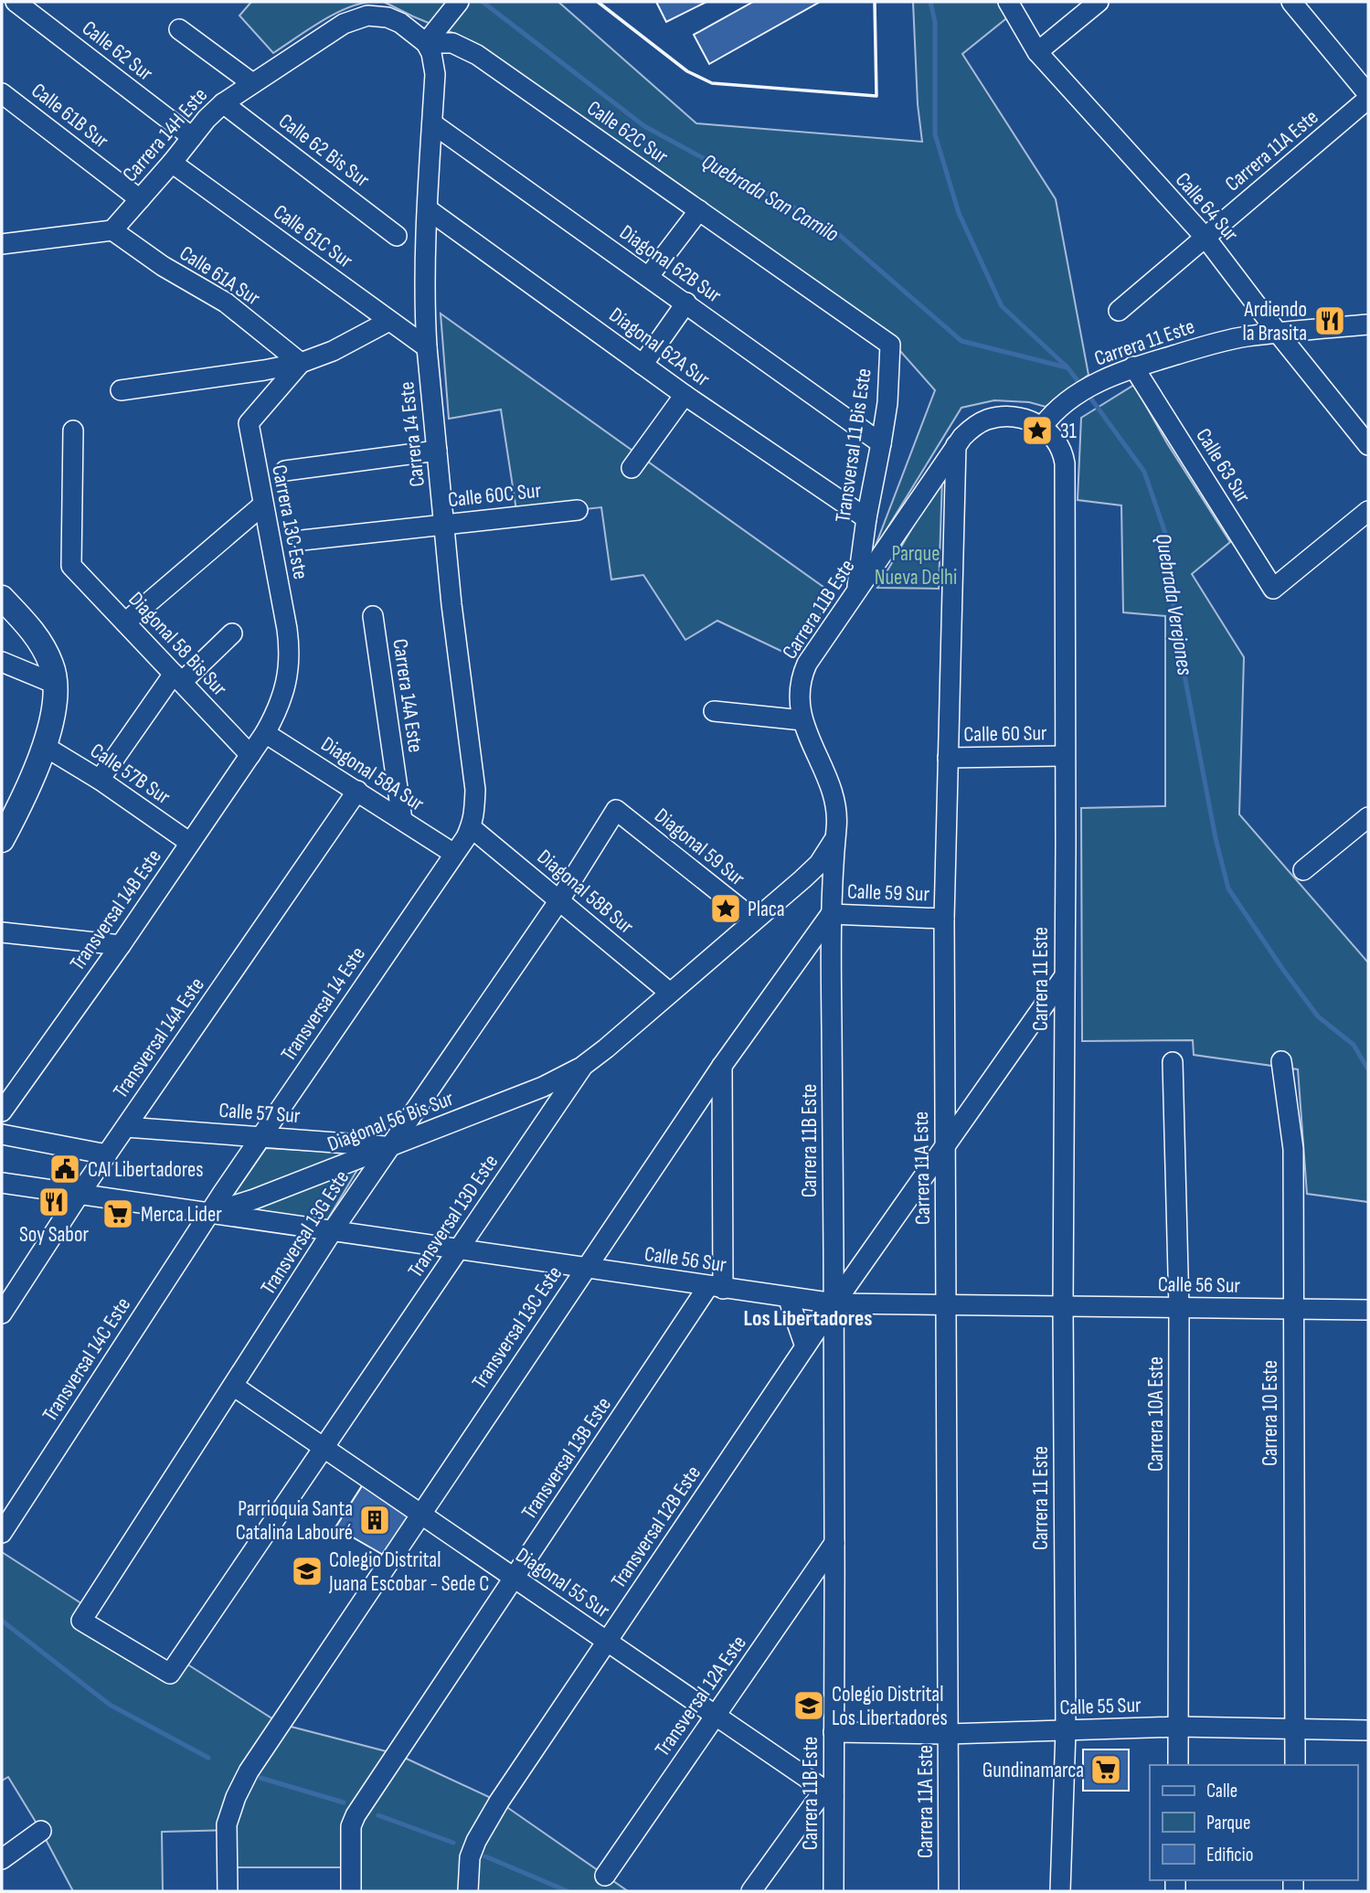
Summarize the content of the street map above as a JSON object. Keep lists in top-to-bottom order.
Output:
{
  "streets": {
    "street": [
      "Calle 62 Sur",
      "Calle 61B Sur",
      "Calle 62C Sur",
      "Carrera 14H Este",
      "Calle 62 Bis Sur",
      "Carrera 11A Este",
      "Calle 64 Sur",
      "Calle 61C Sur",
      "Diagonal 62B Sur",
      "Calle 61A Sur",
      "Carrera 11 Este",
      "Diagonal 62A Sur",
      "Carrera 14 Este",
      "Transversal 11 Bis Este",
      "Calle 63 Sur",
      "Calle 60C Sur",
      "Carrera 13C Este",
      "Carrera 11B Este",
      "Diagonal 58 Bis Sur",
      "Carrera 14A Este",
      "Calle 60 Sur",
      "Calle 57B Sur",
      "Diagonal 58A Sur",
      "Diagonal 59 Sur",
      "Diagonal 58B Sur",
      "Calle 59 Sur",
      "Transversal 14B Este",
      "Transversal 14 Este",
      "Transversal 14A Este",
      "Calle 57 Sur",
      "Diagonal 56 Bis Sur",
      "Transversal 13D Este",
      "Transversal 13G Este",
      "Calle 56 Sur",
      "Transversal 13C Este",
      "Transversal 14C Este",
      "Carrera 10 Este",
      "Carrera 10A Este",
      "Transversal 13B Este",
      "Transversal 12B Este",
      "Diagonal 55 Sur",
      "Transversal 12A Este",
      "Calle 55 Sur"
    ]
  },
  "crossings": [
    ["Calle 62 Sur", "Carrera 14H Este"],
    ["Calle 61B Sur", "Carrera 14H Este"],
    ["Calle 62C Sur", "Carrera 14H Este"],
    ["Calle 62C Sur", "Carrera 14 Este"],
    ["Calle 62C Sur", "Transversal 11 Bis Este"],
    ["Carrera 14H Este", "Calle 62 Bis Sur"],
    ["Carrera 14H Este", "Calle 61C Sur"],
    ["Carrera 14H Este", "Calle 61A Sur"],
    ["Carrera 14H Este", "Carrera 14 Este"],
    ["Carrera 11A Este", "Calle 64 Sur"],
    ["Carrera 11A Este", "Carrera 11B Este"],
    ["Carrera 11A Este", "Calle 60 Sur"],
    ["Carrera 11A Este", "Calle 59 Sur"],
    ["Carrera 11A Este", "Calle 56 Sur"],
    ["Carrera 11A Este", "Transversal 12B Este"],
    ["Carrera 11A Este", "Calle 55 Sur"],
    ["Calle 64 Sur", "Carrera 11 Este"],
    ["Calle 61C Sur", "Carrera 14 Este"],
    ["Diagonal 62B Sur", "Carrera 14 Este"],
    ["Diagonal 62B Sur", "Transversal 11 Bis Este"],
    ["Calle 61A Sur", "Carrera 13C Este"],
    ["Carrera 11 Este", "Calle 63 Sur"],
    ["Carrera 11 Este", "Calle 60 Sur"],
    ["Carrera 11 Este", "Calle 56 Sur"],
    ["Carrera 11 Este", "Calle 55 Sur"],
    ["Diagonal 62A Sur", "Carrera 14 Este"],
    ["Diagonal 62A Sur", "Transversal 11 Bis Este"],
    ["Carrera 14 Este", "Calle 60C Sur"],
    ["Carrera 14 Este", "Diagonal 58B Sur"],
    ["Carrera 14 Este", "Transversal 14 Este"],
    ["Transversal 11 Bis Este", "Carrera 11B Este"],
    ["Carrera 13C Este", "Diagonal 58A Sur"],
    ["Carrera 13C Este", "Transversal 14B Este"],
    ["Carrera 11B Este", "Calle 59 Sur"],
    ["Carrera 11B Este", "Transversal 13D Este"],
    ["Carrera 11B Este", "Calle 56 Sur"],
    ["Carrera 11B Este", "Transversal 13C Este"],
    ["Carrera 11B Este", "Transversal 12B Este"],
    ["Carrera 11B Este", "Diagonal 55 Sur"],
    ["Carrera 11B Este", "Transversal 12A Este"],
    ["Carrera 11B Este", "Calle 55 Sur"],
    ["Diagonal 58 Bis Sur", "Transversal 14B Este"],
    ["Carrera 14A Este", "Diagonal 58A Sur"],
    ["Calle 57B Sur", "Transversal 14B Este"],
    ["Diagonal 58A Sur", "Transversal 14B Este"],
    ["Diagonal 58A Sur", "Transversal 14 Este"],
    ["Diagonal 58A Sur", "Transversal 14A Este"],
    ["Diagonal 59 Sur", "Transversal 13D Este"],
    ["Diagonal 59 Sur", "Transversal 13G Este"],
    ["Diagonal 58B Sur", "Transversal 14 Este"],
    ["Diagonal 58B Sur", "Transversal 13D Este"],
    ["Diagonal 58B Sur", "Transversal 13G Este"],
    ["Calle 59 Sur", "Transversal 13C Este"],
    ["Transversal 14 Este", "Calle 57 Sur"],
    ["Transversal 14 Este", "Diagonal 56 Bis Sur"],
    ["Transversal 14 Este", "Calle 56 Sur"],
    ["Transversal 14 Este", "Transversal 14C Este"],
    ["Transversal 14A Este", "Calle 57 Sur"],
    ["Transversal 14A Este", "Calle 56 Sur"],
    ["Calle 57 Sur", "Diagonal 56 Bis Sur"],
    ["Calle 57 Sur", "Transversal 13G Este"],
    ["Diagonal 56 Bis Sur", "Transversal 13D Este"],
    ["Diagonal 56 Bis Sur", "Transversal 13G Este"],
    ["Diagonal 56 Bis Sur", "Calle 56 Sur"],
    ["Diagonal 56 Bis Sur", "Transversal 14C Este"],
    ["Transversal 13D Este", "Transversal 13G Este"],
    ["Transversal 13D Este", "Calle 56 Sur"],
    ["Transversal 13D Este", "Diagonal 55 Sur"],
    ["Transversal 13G Este", "Calle 56 Sur"],
    ["Transversal 13G Este", "Diagonal 55 Sur"],
    ["Calle 56 Sur", "Transversal 13C Este"],
    ["Calle 56 Sur", "Transversal 14C Este"],
    ["Calle 56 Sur", "Carrera 10 Este"],
    ["Calle 56 Sur", "Carrera 10A Este"],
    ["Calle 56 Sur", "Transversal 13B Este"],
    ["Calle 56 Sur", "Transversal 12B Este"],
    ["Transversal 13C Este", "Diagonal 55 Sur"],
    ["Carrera 10 Este", "Calle 55 Sur"],
    ["Carrera 10A Este", "Calle 55 Sur"],
    ["Transversal 13B Este", "Diagonal 55 Sur"],
    ["Transversal 12B Este", "Diagonal 55 Sur"],
    ["Diagonal 55 Sur", "Transversal 12A Este"]
  ],
  "districts": ["Los Libertadores"],
  "water": ["Quebrada San Camilo", "Quebrada Verejones"],
  "parks": ["Parque Nueva Delhi"],
  "places": {
    "restaurant": ["Ardiendo la Brasita", "Soy Sabor"],
    "place": ["31", "Placa"],
    "public building": ["CAI Libertadores"],
    "supermarket": ["Merca Lider", "Gundinamarca"],
    "building": ["Parrioquia Santa Catalina Labouré"],
    "school or university": ["Colegio Distrital Juana Escobar - Sede C", "Colegio Distrital Los Libertadores"]
  },
  "legend": ["Calle", "Parque", "Edificio"]
}
